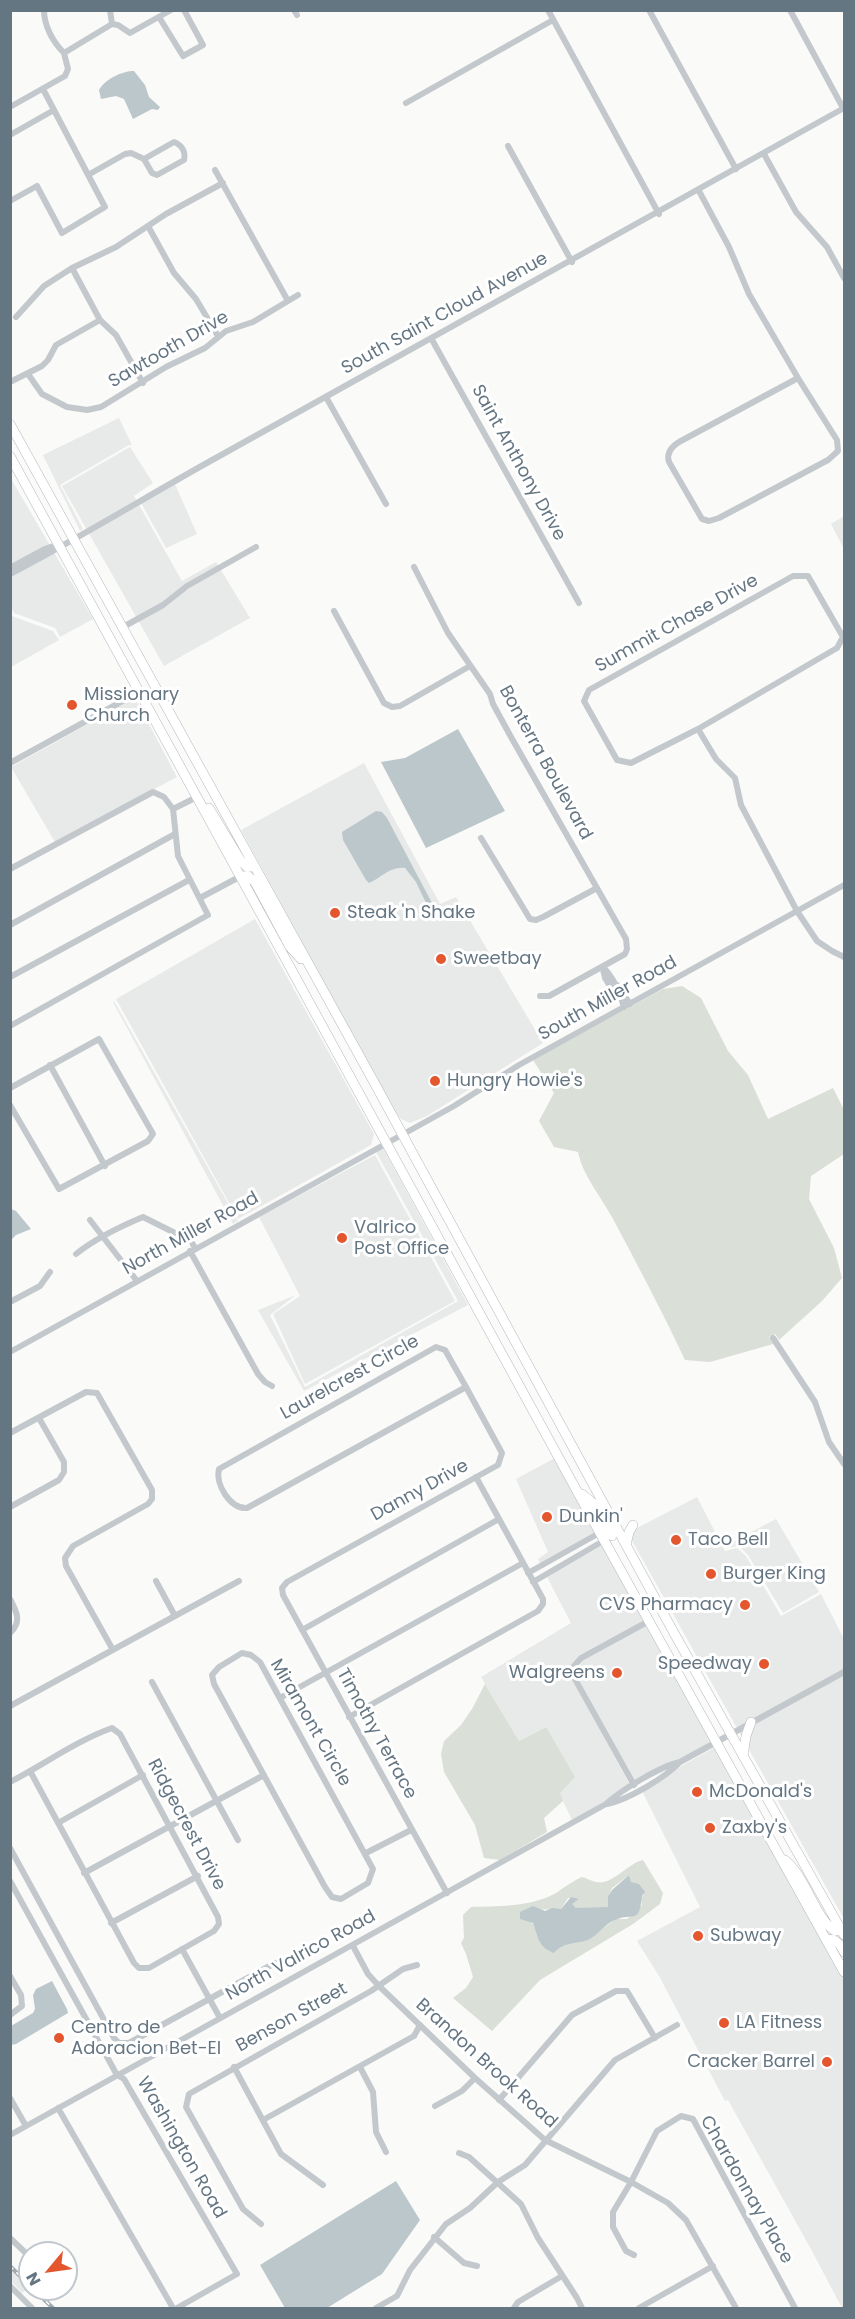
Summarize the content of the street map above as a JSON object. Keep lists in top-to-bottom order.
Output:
{
  "streets": {
    "street": [
      "South Saint Cloud Avenue",
      "Sawtooth Drive",
      "Saint Anthony Drive",
      "Summit Chase Drive",
      "Bonterra Boulevard",
      "South Miller Road",
      "North Miller Road",
      "Laurelcrest Circle",
      "Danny Drive",
      "Miramont Circle",
      "Timothy Terrace",
      "Ridgecrest Drive",
      "North Valrico Road",
      "Benson Street",
      "Brandon Brook Road",
      "Washington Road",
      "Chardonnay Place"
    ]
  },
  "crossings": [
    ["South Saint Cloud Avenue", "Saint Anthony Drive"],
    ["South Miller Road", "North Miller Road"],
    ["Laurelcrest Circle", "Danny Drive"],
    ["Danny Drive", "Timothy Terrace"],
    ["Timothy Terrace", "North Valrico Road"],
    ["North Valrico Road", "Brandon Brook Road"],
    ["North Valrico Road", "Washington Road"],
    ["Benson Street", "Brandon Brook Road"],
    ["Brandon Brook Road", "Chardonnay Place"]
  ],
  "places": [
    "Missionary Church",
    "Steak 'n Shake",
    "Sweetbay",
    "Hungry Howie's",
    "Valrico Post Office",
    "Dunkin'",
    "Taco Bell",
    "Burger King",
    "CVS Pharmacy",
    "Speedway",
    "Walgreens",
    "McDonald's",
    "Zaxby's",
    "Subway",
    "LA Fitness",
    "Centro de Adoracion Bet-El",
    "Cracker Barrel"
  ],
  "north": "bottom left"
}
